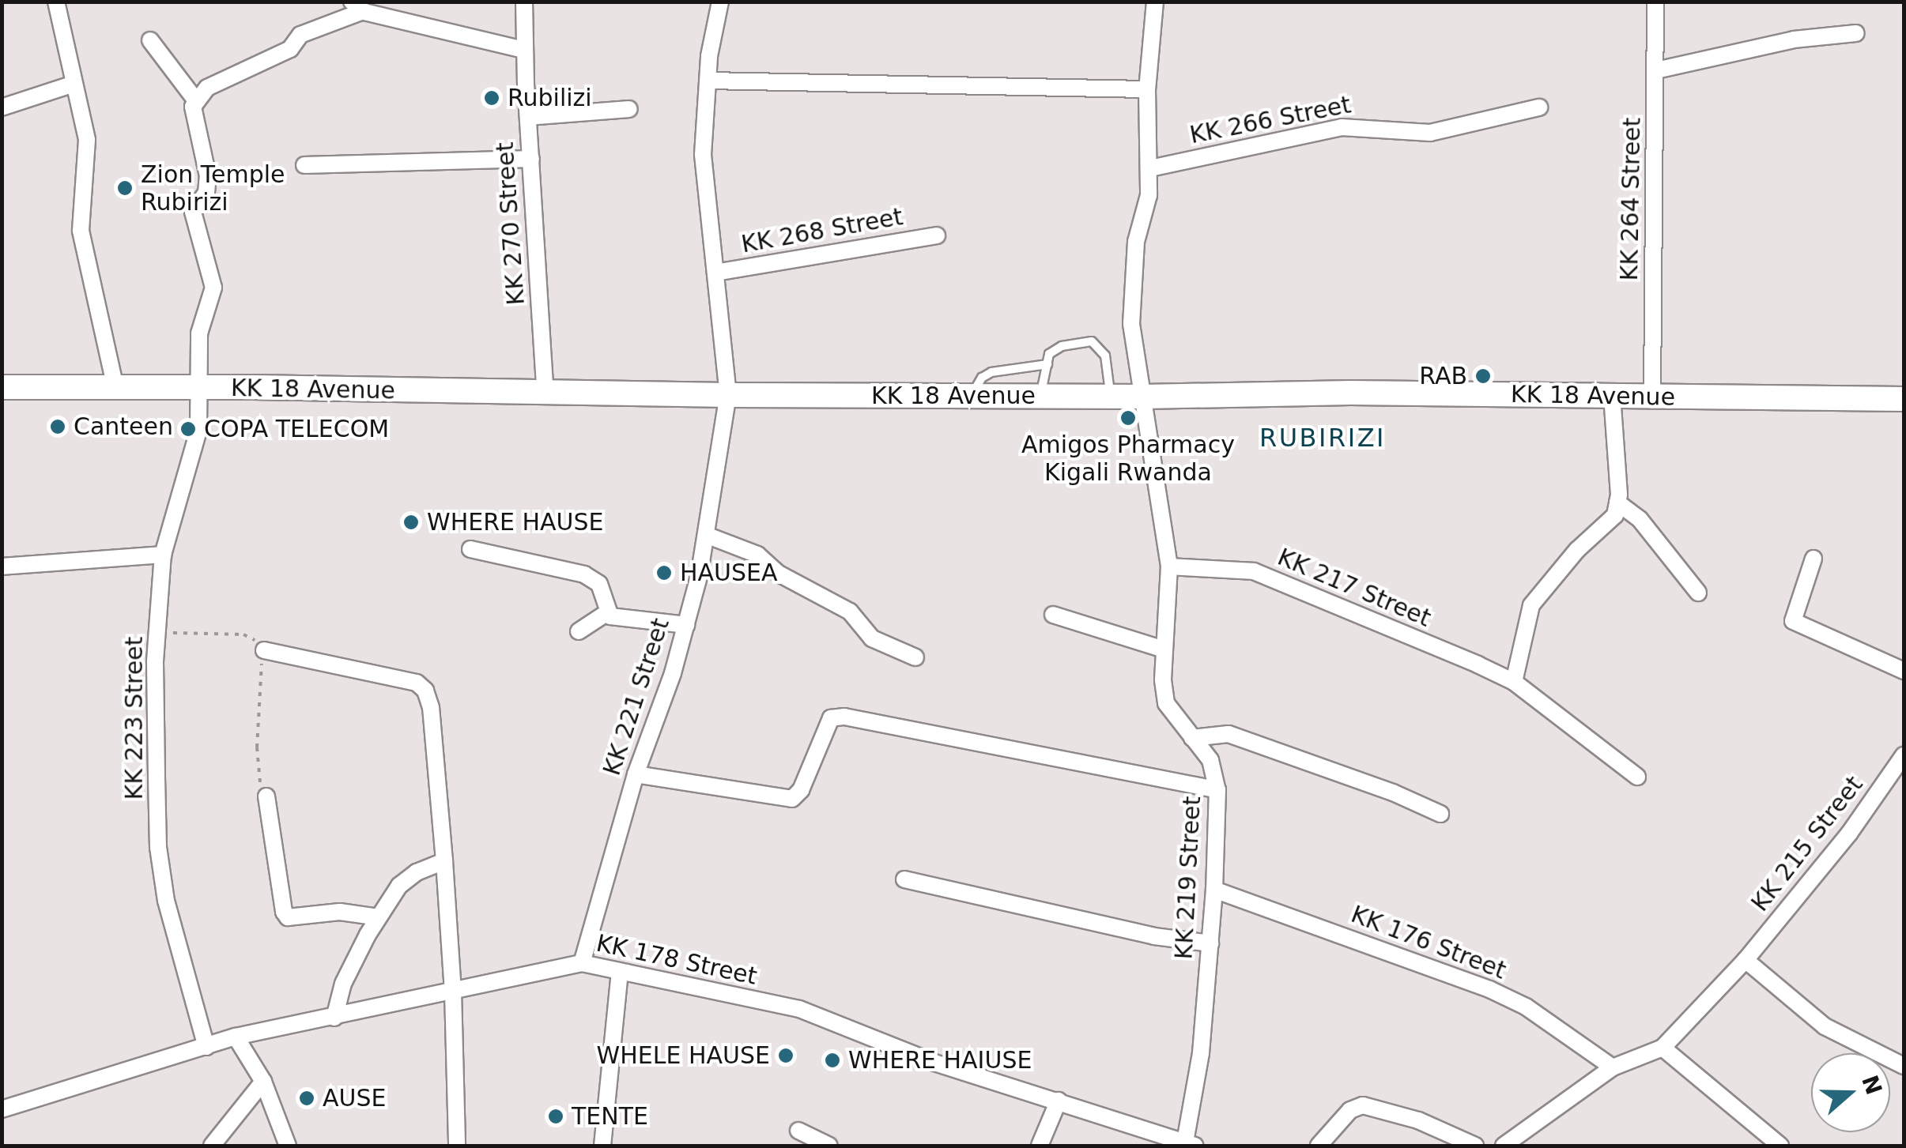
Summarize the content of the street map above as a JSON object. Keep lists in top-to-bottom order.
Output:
{
  "streets": {
    "main road": ["KK 18 Avenue"],
    "street": [
      "KK 266 Street",
      "KK 264 Street",
      "KK 270 Street",
      "KK 268 Street",
      "KK 217 Street",
      "KK 221 Street",
      "KK 223 Street",
      "KK 215 Street",
      "KK 219 Street",
      "KK 176 Street",
      "KK 178 Street"
    ]
  },
  "crossings": [
    ["KK 264 Street", "KK 18 Avenue"],
    ["KK 270 Street", "KK 18 Avenue"],
    ["KK 268 Street", "KK 18 Avenue"],
    ["KK 268 Street", "KK 221 Street"],
    ["KK 18 Avenue", "KK 221 Street"],
    ["KK 18 Avenue", "KK 223 Street"],
    ["KK 18 Avenue", "KK 219 Street"],
    ["KK 217 Street", "KK 219 Street"],
    ["KK 221 Street", "KK 178 Street"],
    ["KK 223 Street", "KK 178 Street"],
    ["KK 215 Street", "KK 176 Street"],
    ["KK 219 Street", "KK 176 Street"],
    ["KK 219 Street", "KK 178 Street"]
  ],
  "districts": ["RUBIRIZI"],
  "places": [
    "Rubilizi",
    "Zion Temple Rubirizi",
    "RAB",
    "Amigos Pharmacy Kigali Rwanda",
    "Canteen",
    "COPA TELECOM",
    "WHERE HAUSE",
    "HAUSEA",
    "WHELE HAUSE",
    "WHERE HAIUSE",
    "AUSE",
    "TENTE"
  ],
  "north": "right"
}
